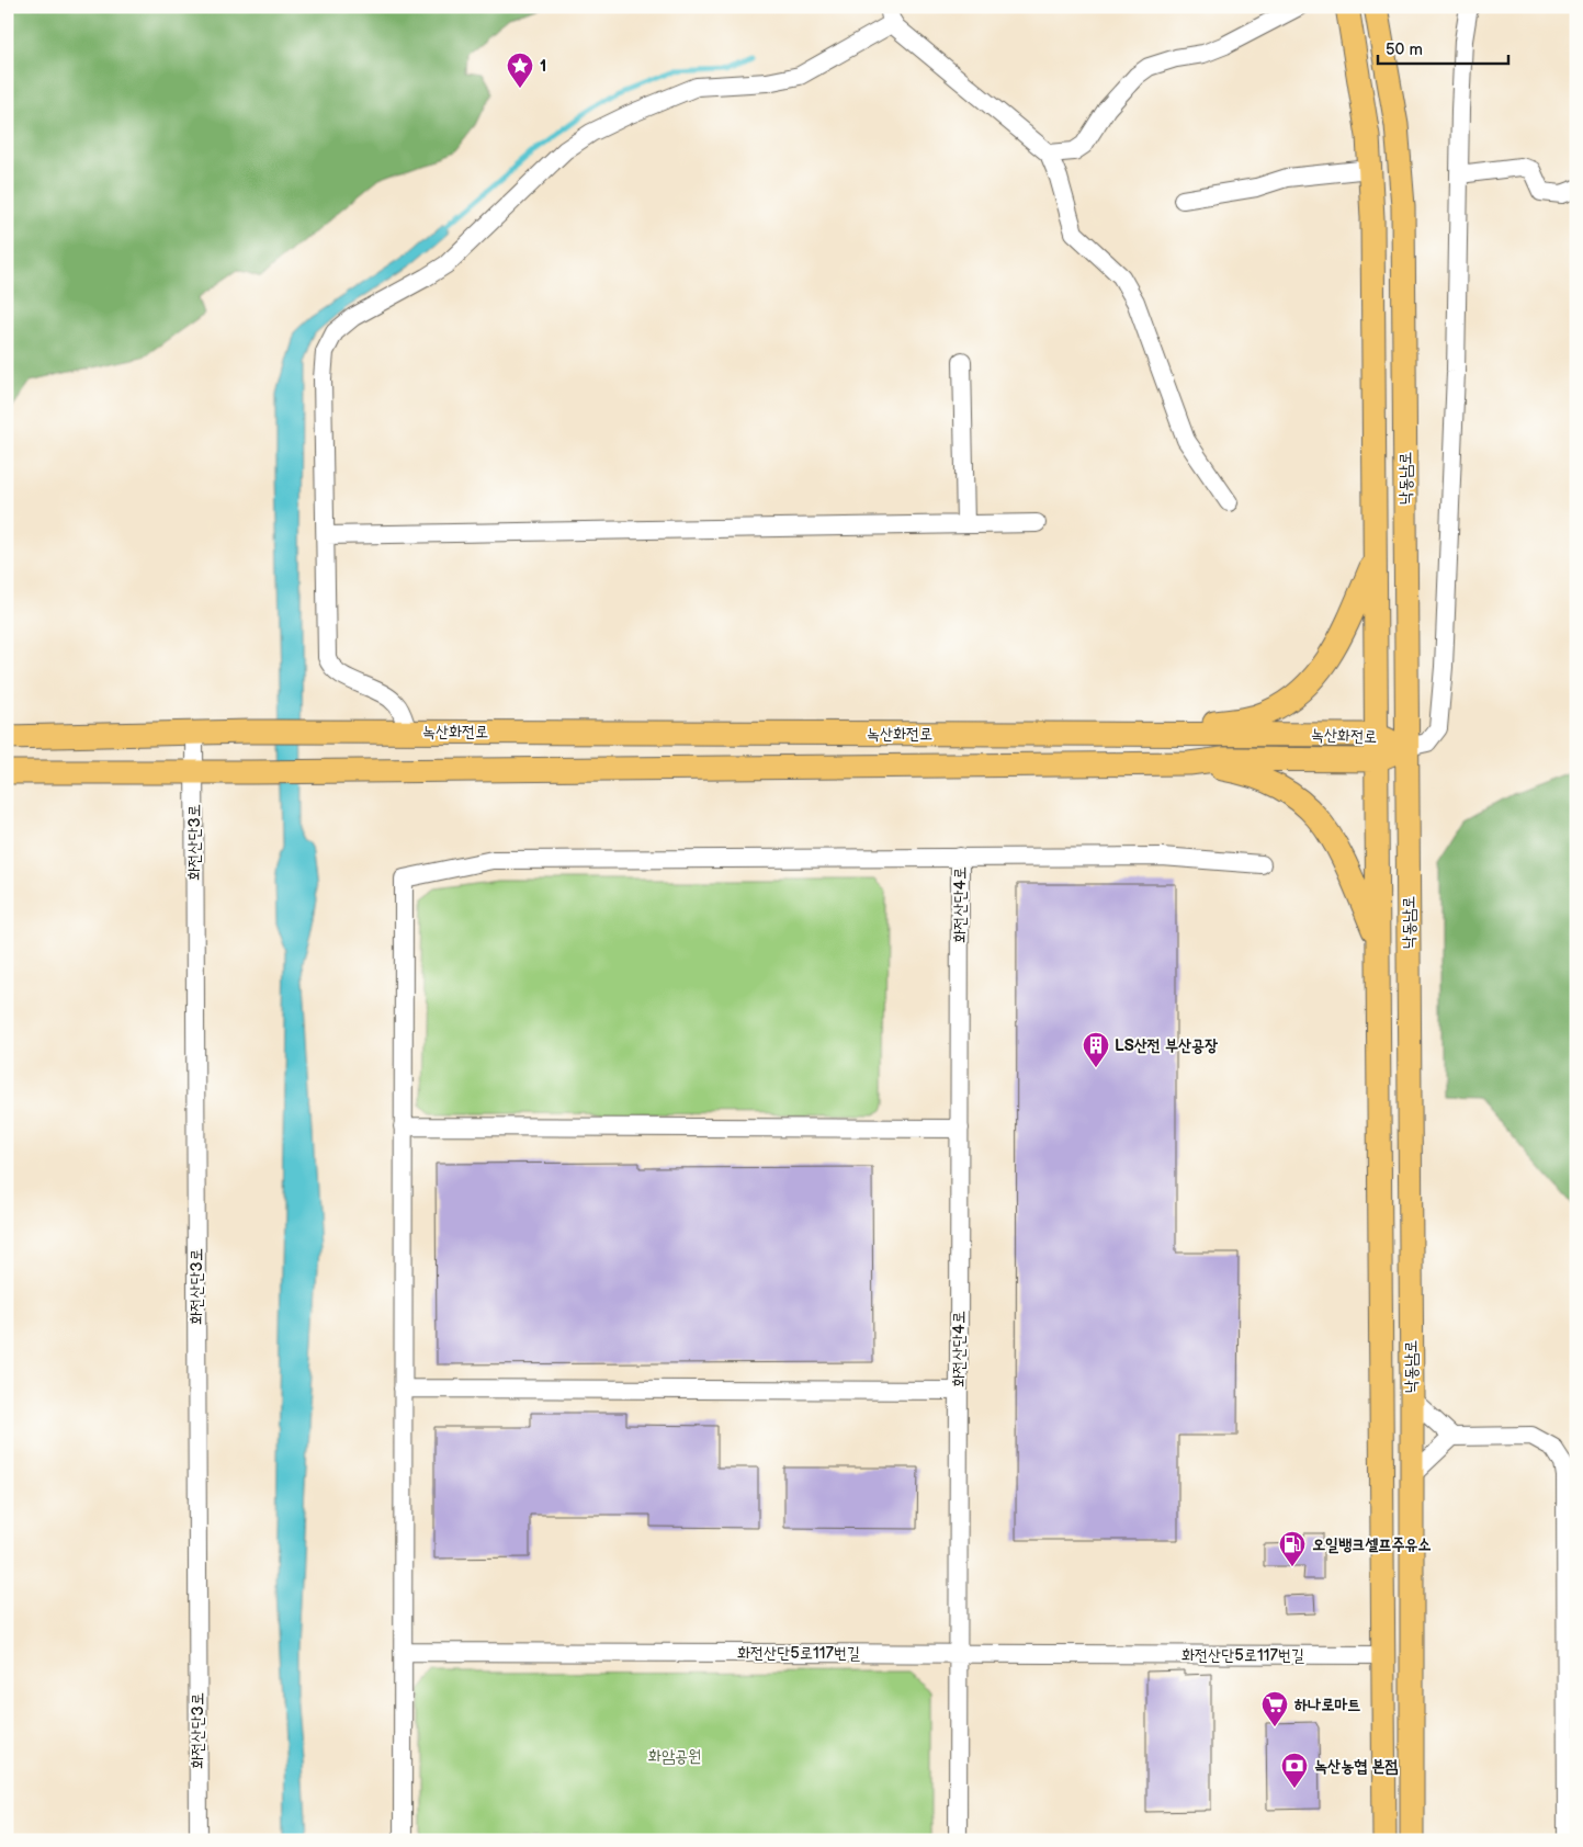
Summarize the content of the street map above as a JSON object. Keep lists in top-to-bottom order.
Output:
{
  "streets": {
    "main road": ["낙동남로", "녹산화전로"],
    "street": ["화전산단3로", "화전산단4로", "화전산단5로117번길"]
  },
  "crossings": [
    ["낙동남로", "녹산화전로"],
    ["낙동남로", "화전산단5로117번길"],
    ["녹산화전로", "화전산단3로"],
    ["화전산단4로", "화전산단5로117번길"]
  ],
  "parks": ["화암공원"],
  "places": {
    "place": ["1"],
    "building": ["LS산전 부산공장"],
    "fuel station": ["오일뱅크셀프주유소"],
    "supermarket": ["하나로마트"],
    "bank": ["녹산농협 본점"]
  },
  "scale_bar": "50 m"
}
